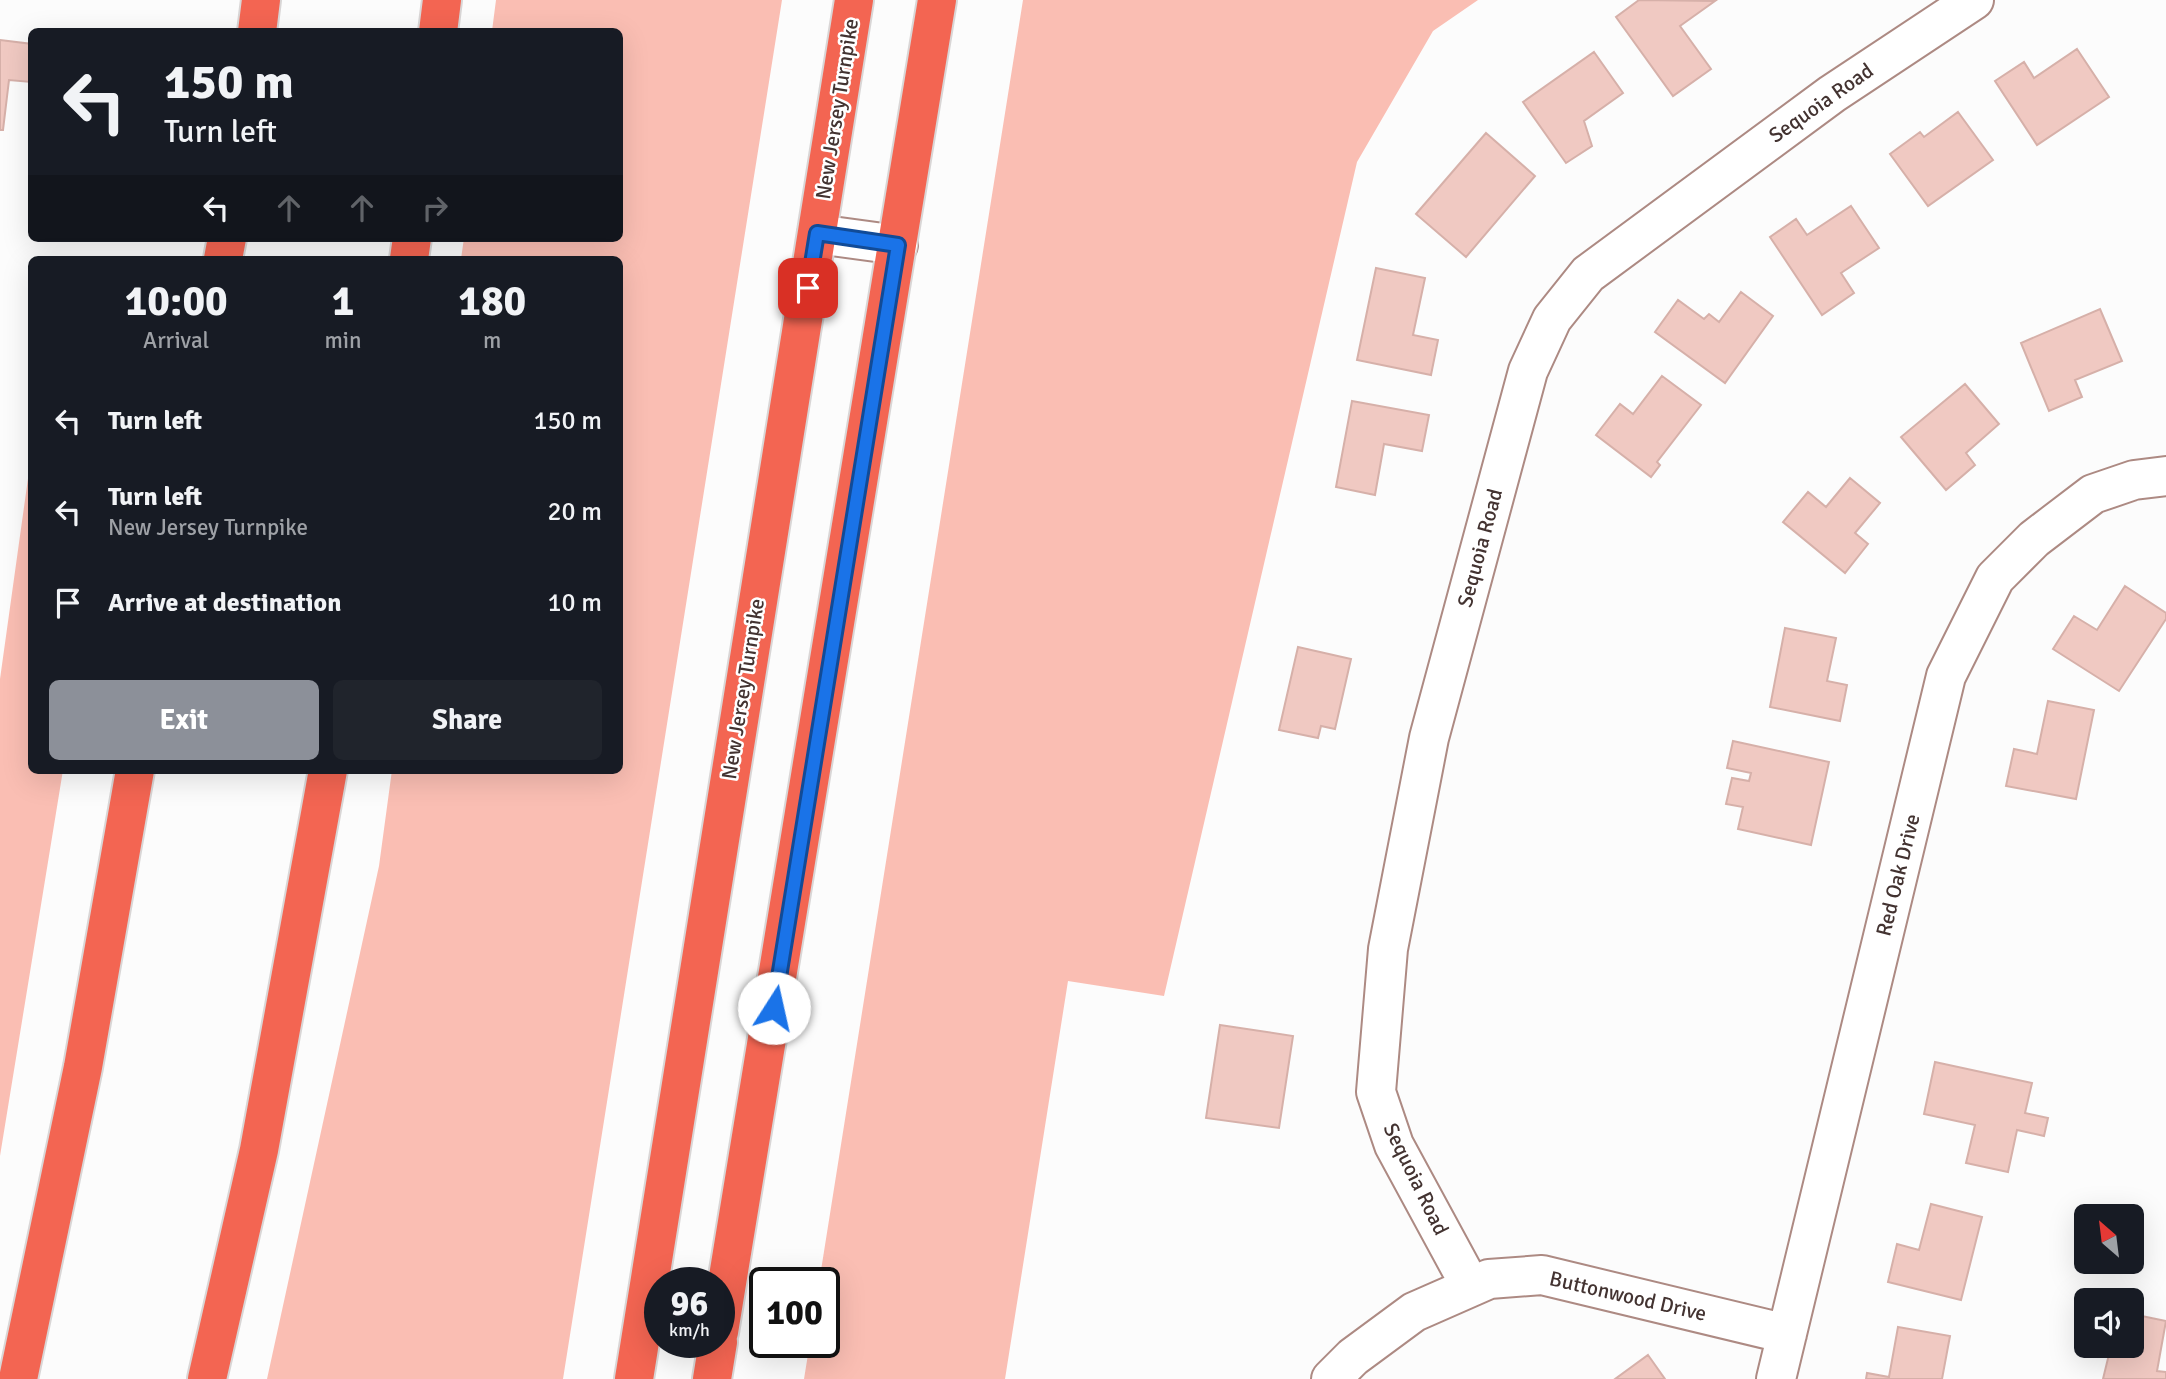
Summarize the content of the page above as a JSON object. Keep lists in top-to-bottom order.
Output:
{
  "streets": {
    "highway": ["New Jersey Turnpike"],
    "street": ["Sequoia Road", "Red Oak Drive", "Buttonwood Drive"]
  },
  "crossings": [
    ["Sequoia Road", "Buttonwood Drive"],
    ["Red Oak Drive", "Buttonwood Drive"]
  ],
  "north": "top left",
  "page": {
    "turn": ["150 m", "Turn left"],
    "eta": [
      "10:00",
      "Arrival",
      "1",
      "min",
      "180",
      "m"
    ],
    "list": [
      {
        "name": "Turn left",
        "value": "150 m"
      },
      {
        "name": "Turn left",
        "note": "New Jersey Turnpike",
        "value": "20 m"
      },
      {
        "name": "Arrive at destination",
        "value": "10 m"
      }
    ],
    "buttons": ["Exit", "Share"],
    "speed": "96 km/h",
    "limit": "100"
  }
}
